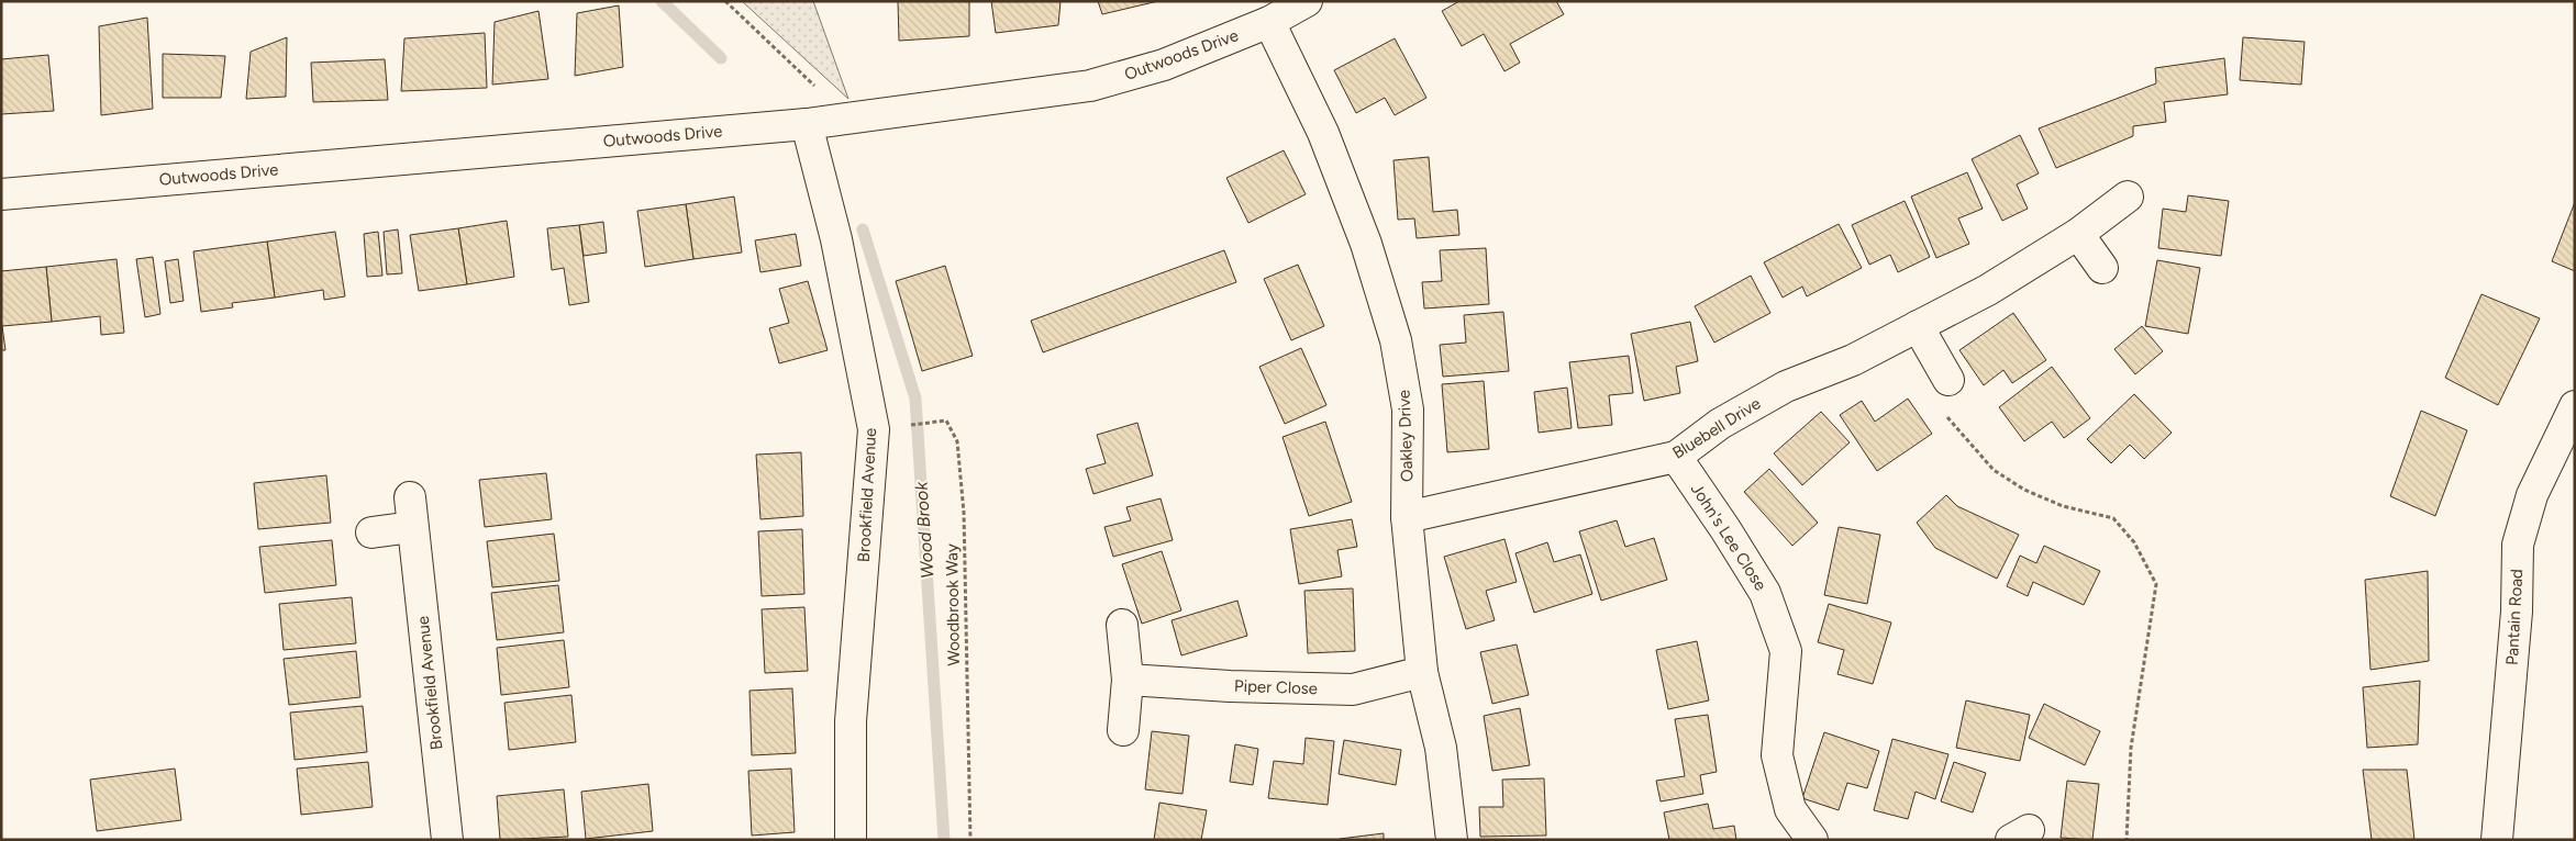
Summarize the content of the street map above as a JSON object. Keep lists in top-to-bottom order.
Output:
{
  "streets": {
    "street": [
      "Outwoods Drive",
      "Bluebell Drive",
      "Oakley Drive",
      "Brookfield Avenue",
      "John's Lee Close",
      "Pantain Road",
      "Piper Close"
    ],
    "path": ["Woodbrook Way"]
  },
  "crossings": [
    ["Outwoods Drive", "Oakley Drive"],
    ["Outwoods Drive", "Brookfield Avenue"],
    ["Bluebell Drive", "Oakley Drive"],
    ["Bluebell Drive", "John's Lee Close"],
    ["Oakley Drive", "Piper Close"]
  ],
  "water": ["Wood Brook"]
}
